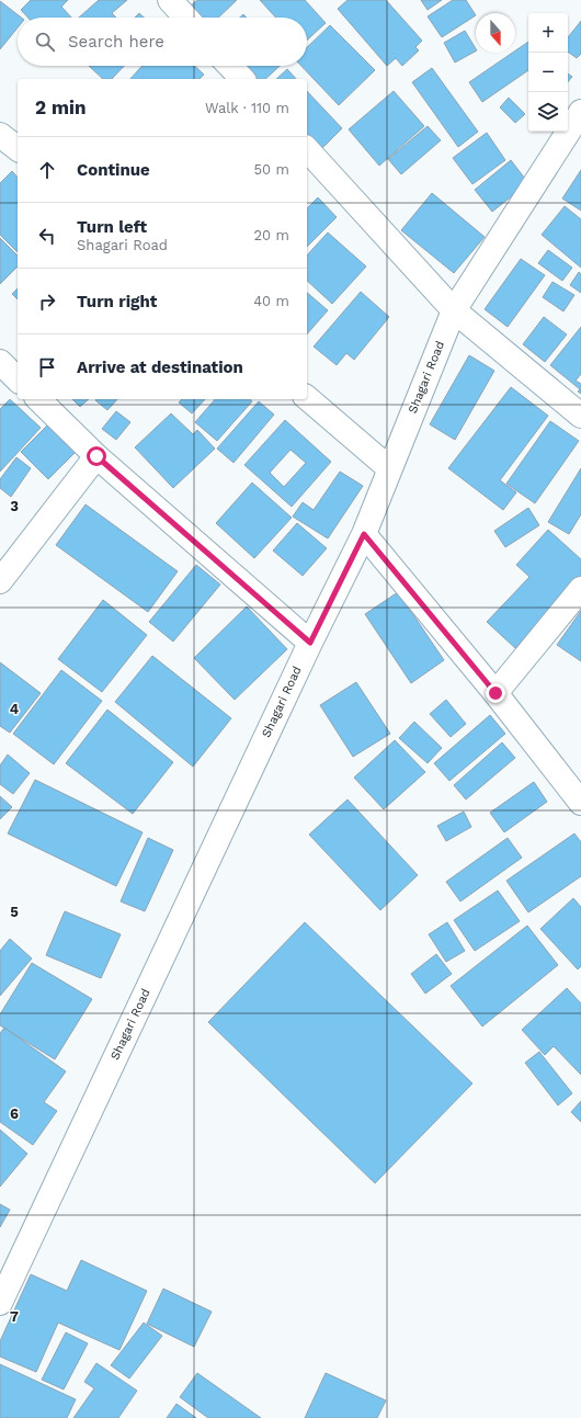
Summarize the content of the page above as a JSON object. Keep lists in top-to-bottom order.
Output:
{
  "streets": {
    "street": ["Shagari Road"]
  },
  "north": "bottom",
  "page": {
    "map_buttons": ["+", "−"],
    "search": "Search here",
    "heading": ["2 min", "Walk · 110 m"],
    "list": [
      ["Continue", "50 m"],
      ["Turn left", "Shagari Road", "20 m"],
      ["Turn right", "40 m"],
      "Arrive at destination"
    ]
  },
  "grid": {
    "rows": [
      "3",
      "4",
      "5",
      "6",
      "7"
    ]
  }
}
